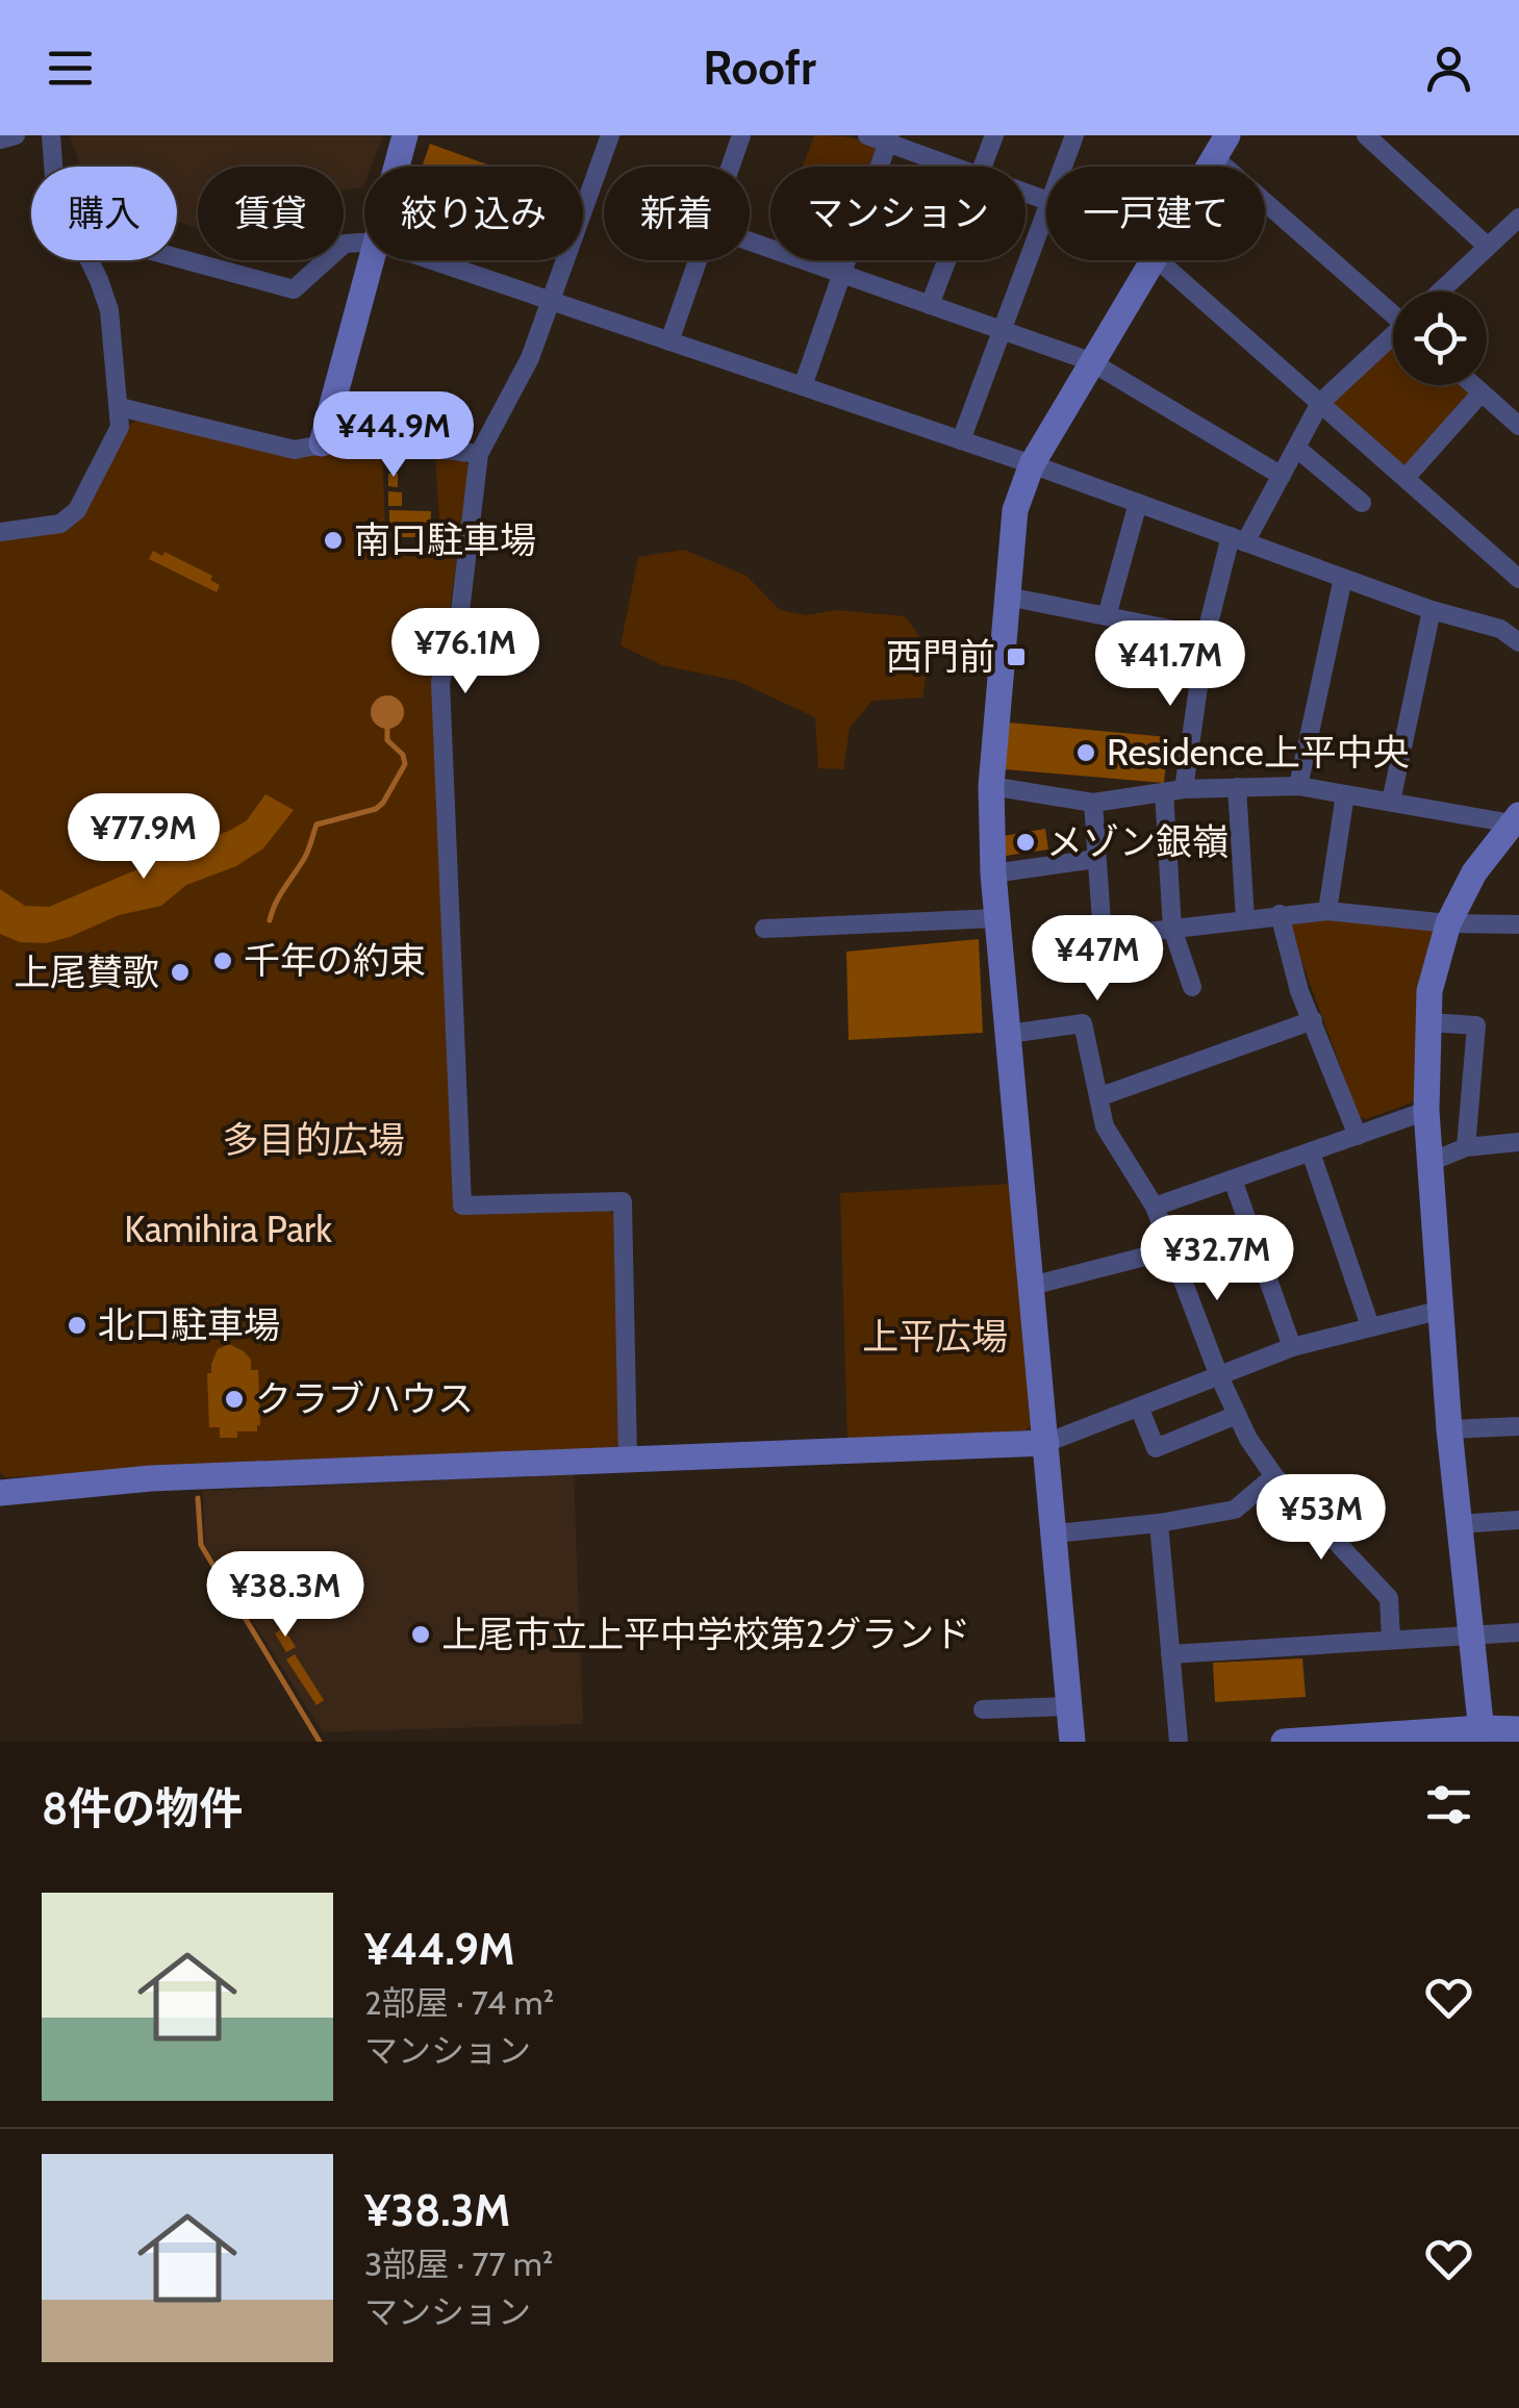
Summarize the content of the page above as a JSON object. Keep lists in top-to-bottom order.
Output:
{
  "parks": ["多目的広場", "Kamihira Park", "上平広場"],
  "places": {
    "other": [
      "南口駐車場",
      "Residence上平中央",
      "メゾン銀嶺",
      "千年の約束",
      "上尾賛歌",
      "北口駐車場",
      "クラブハウス",
      "上尾市立上平中学校第2グランド"
    ],
    "transit": ["西門前"]
  },
  "page": {
    "header": "Roofr",
    "chip": [
      "購入",
      "賃貸",
      "絞り込み",
      "新着",
      "マンション",
      "一戸建て"
    ],
    "price": [
      "¥44.9M",
      "¥76.1M",
      "¥41.7M",
      "¥77.9M",
      "¥47M",
      "¥32.7M",
      "¥53M",
      "¥38.3M"
    ],
    "heading": "8件の物件",
    "list": [
      {
        "name": "¥44.9M",
        "note": "2部屋 · 74 m² · マンション"
      },
      {
        "name": "¥38.3M",
        "note": "3部屋 · 77 m² · マンション"
      }
    ]
  }
}
